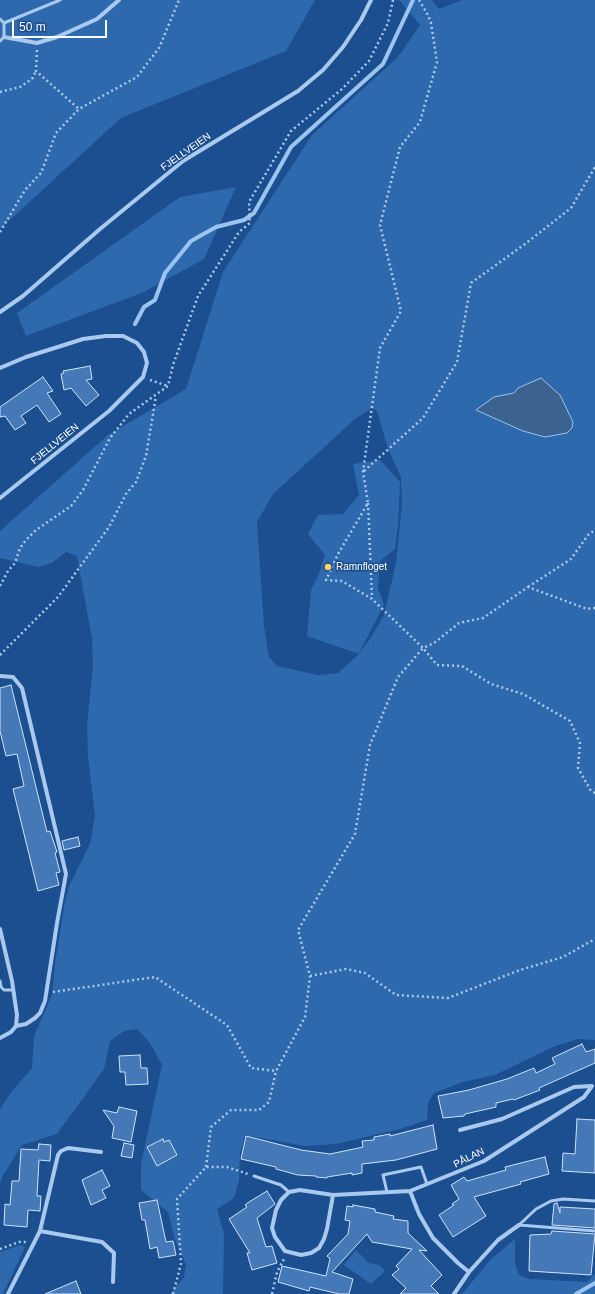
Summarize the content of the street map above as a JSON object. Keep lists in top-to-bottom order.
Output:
{
  "streets": {
    "street": ["FJELLVEIEN", "PÅLAN"]
  },
  "places": ["Ramnfloget"],
  "scale_bar": "50 m"
}
